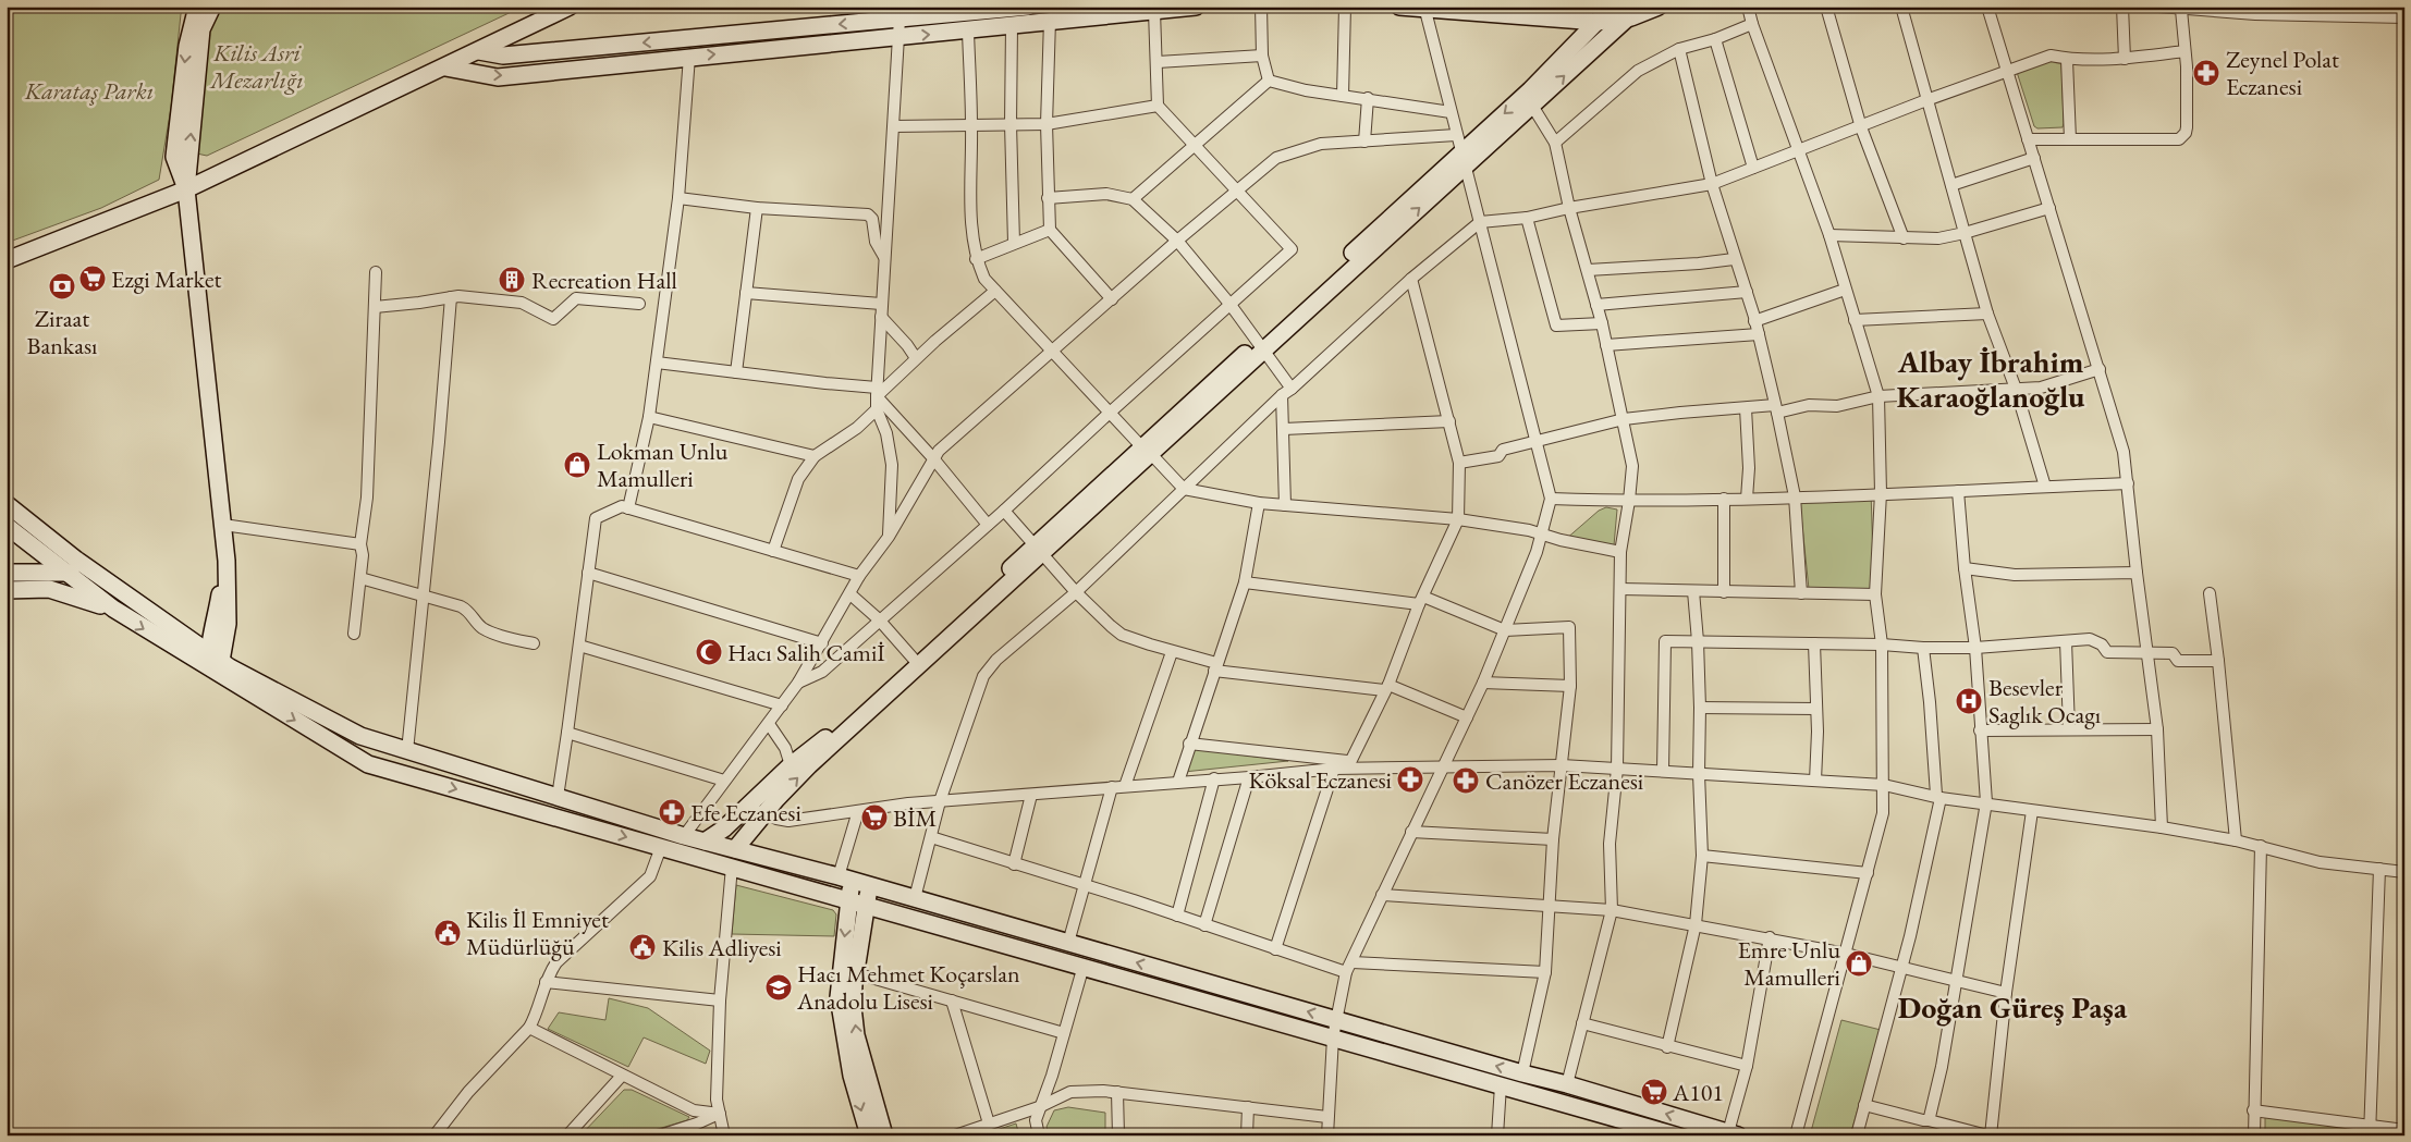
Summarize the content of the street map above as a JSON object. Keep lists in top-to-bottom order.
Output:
{
  "districts": ["Albay İbrahim Karaoğlanoğlu", "Doğan Güreş Paşa"],
  "parks": ["Kilis Asri Mezarlığı", "Karataş Parkı"],
  "places": {
    "pharmacy": [
      "Zeynel Polat Eczanesi",
      "Köksal Eczanesi",
      "Canözer Eczanesi",
      "Efe Eczanesi"
    ],
    "supermarket": ["Ezgi Market", "BİM", "A101"],
    "building": ["Recreation Hall"],
    "bank": ["Ziraat Bankası"],
    "shop": ["Lokman Unlu Mamulleri", "Emre Unlu Mamulleri"],
    "mosque": ["Hacı Salih Camiİ"],
    "hospital": ["Besevler Saglık Ocagı"],
    "public building": ["Kilis İl Emniyet Müdürlüğü", "Kilis Adliyesi"],
    "school or university": ["Hacı Mehmet Koçarslan Anadolu Lisesi"]
  }
}
